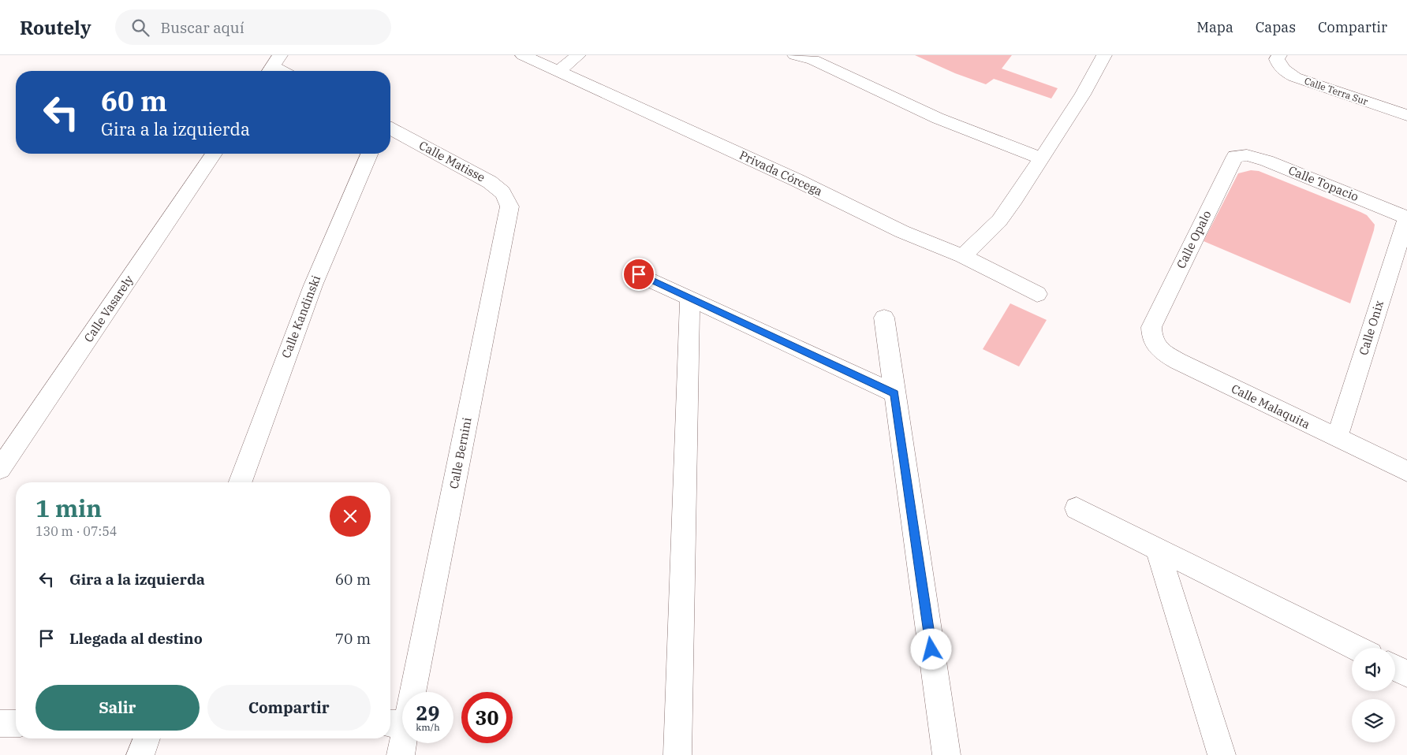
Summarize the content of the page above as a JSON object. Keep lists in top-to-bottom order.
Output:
{
  "streets": {
    "street": [
      "Calle Terra Sur",
      "Calle Matisse",
      "Privada Córcega",
      "Calle Topacio",
      "Calle Opalo",
      "Calle Vasarely",
      "Calle Kandinski",
      "Calle Onix",
      "Calle Malaquita",
      "Calle Bernini"
    ]
  },
  "crossings": [
    ["Calle Matisse", "Calle Bernini"],
    ["Calle Topacio", "Calle Opalo"],
    ["Calle Topacio", "Calle Onix"],
    ["Calle Opalo", "Calle Malaquita"],
    ["Calle Onix", "Calle Malaquita"]
  ],
  "page": {
    "header": "Routely",
    "search": "Buscar aquí",
    "nav": ["Mapa", "Capas", "Compartir"],
    "turn": ["60 m", "Gira a la izquierda"],
    "heading": ["1 min", "130 m · 07:54"],
    "list": [
      {
        "name": "Gira a la izquierda",
        "value": "60 m"
      },
      {
        "name": "Llegada al destino",
        "value": "70 m"
      }
    ],
    "buttons": ["Salir", "Compartir"],
    "speed": "29 km/h",
    "limit": "30"
  }
}
